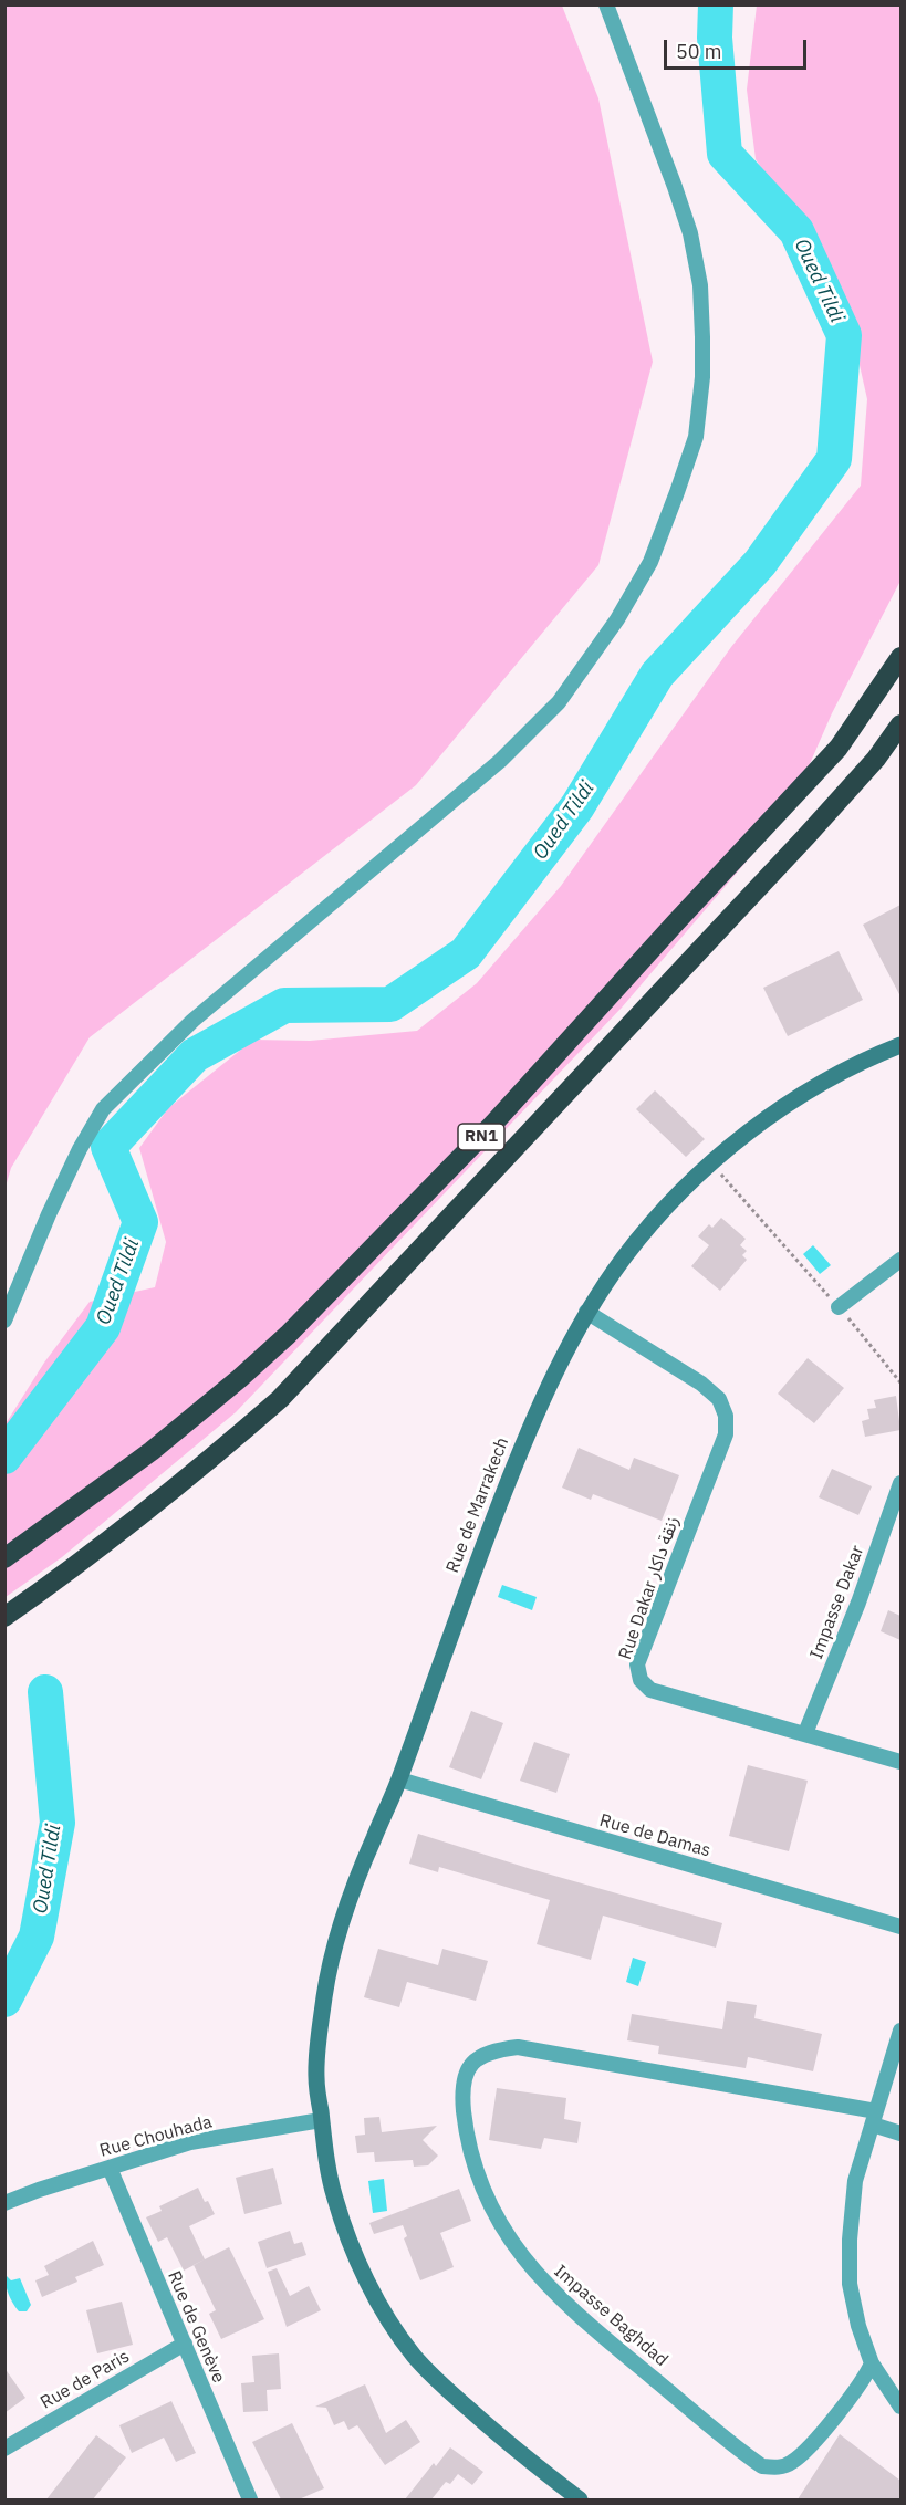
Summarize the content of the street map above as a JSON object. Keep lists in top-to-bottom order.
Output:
{
  "streets": {
    "highway": ["RN1"],
    "street": [
      "Rue de Marrakech",
      "Rue Dakar زنقة داكار",
      "Impasse Dakar",
      "Rue de Damas",
      "Rue Chouhada",
      "Impasse Baghdad",
      "Rue de Genève",
      "Rue de Paris"
    ]
  },
  "crossings": [
    ["Rue de Marrakech", "Rue Dakar زنقة داكار"],
    ["Rue de Marrakech", "Rue de Damas"],
    ["Rue de Marrakech", "Rue Chouhada"],
    ["Rue Dakar زنقة داكار", "Impasse Dakar"],
    ["Rue Chouhada", "Rue de Genève"],
    ["Rue de Genève", "Rue de Paris"]
  ],
  "water": ["Oued Tildi"],
  "scale_bar": "50 m"
}
